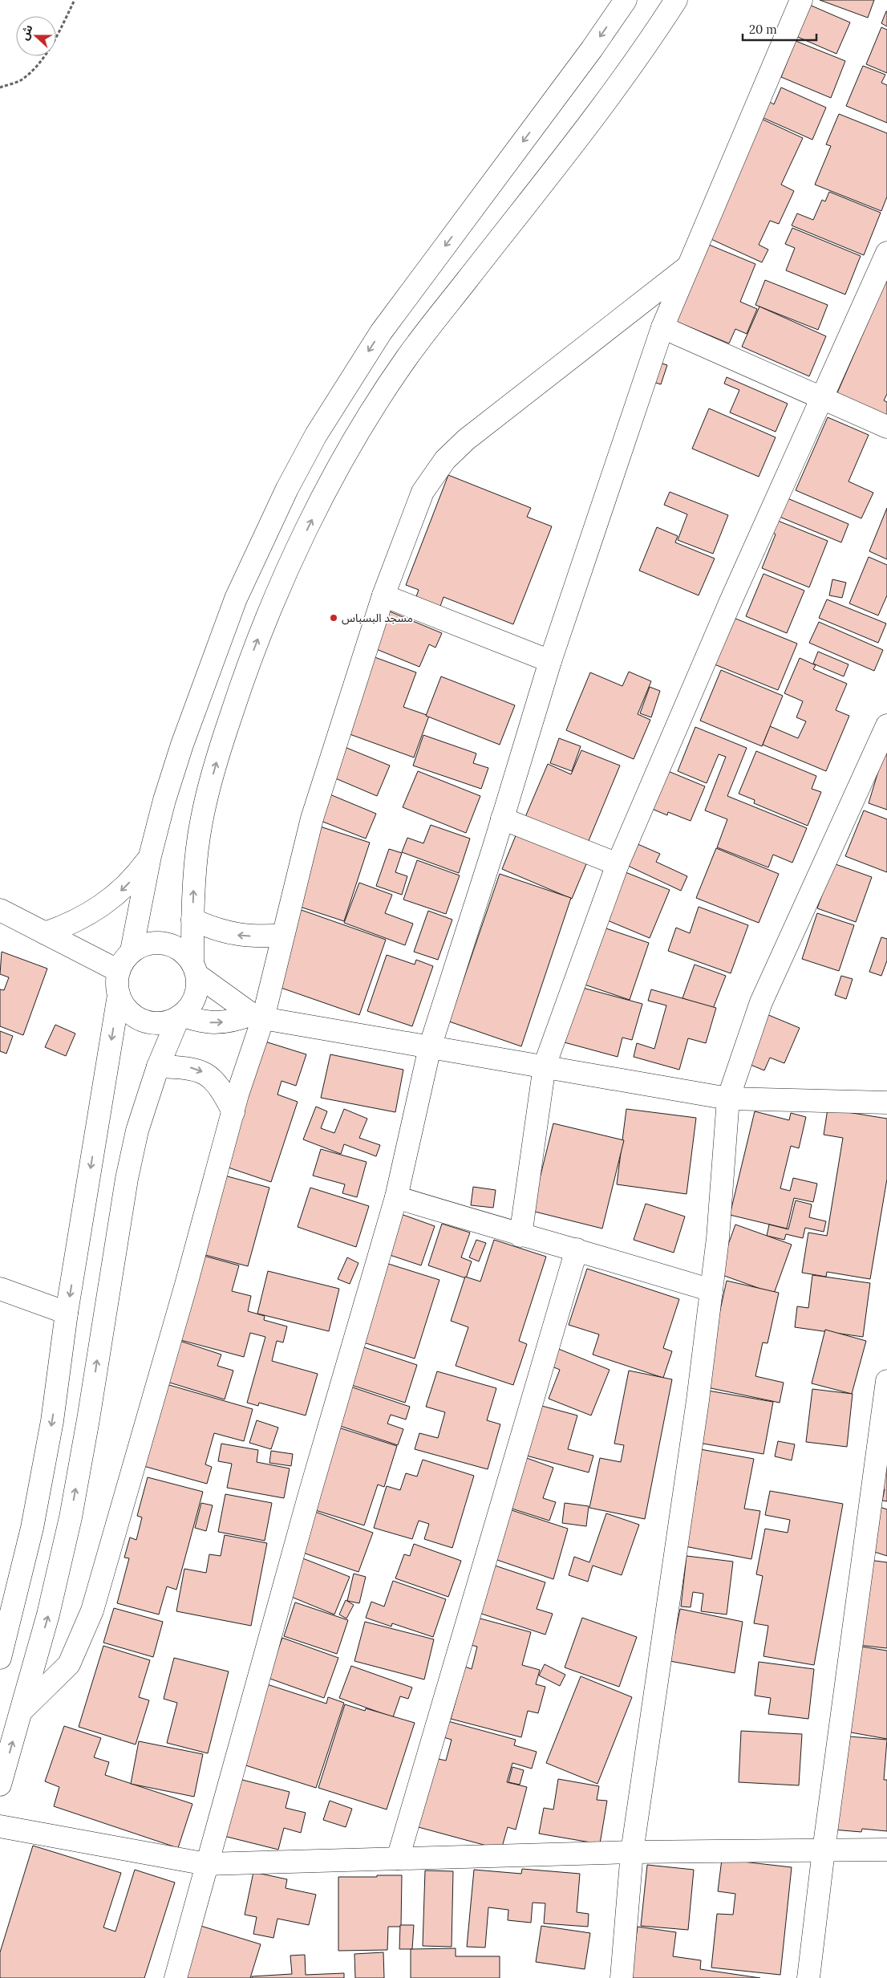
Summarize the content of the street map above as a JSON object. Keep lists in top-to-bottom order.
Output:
{
  "places": ["مسجد البسباس"],
  "scale_bar": "20 m",
  "north": "left"
}
